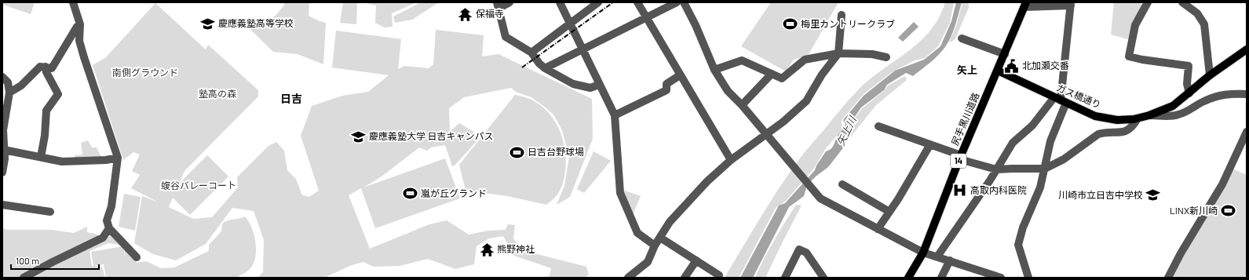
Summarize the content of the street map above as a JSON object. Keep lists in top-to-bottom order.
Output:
{
  "streets": {
    "main road": ["ガス橋通り", "尻手黒川道路", "14"]
  },
  "crossings": [
    ["ガス橋通り", "尻手黒川道路"]
  ],
  "districts": ["矢上", "日吉"],
  "water": ["矢上川"],
  "parks": ["南側グラウンド", "塾高の森", "蝮谷バレーコート"],
  "places": {
    "temple": ["保福寺", "熊野神社"],
    "school or university": ["慶應義塾高等学校", "慶應義塾大学 日吉キャンパス", "川崎市立日吉中学校"],
    "sports": [
      "梅里カントリークラブ",
      "日吉台野球場",
      "嵐が丘グランド",
      "LINX新川崎"
    ],
    "public building": ["北加瀬交番"],
    "hospital": ["高取内科医院"]
  },
  "scale_bar": "100 m"
}
